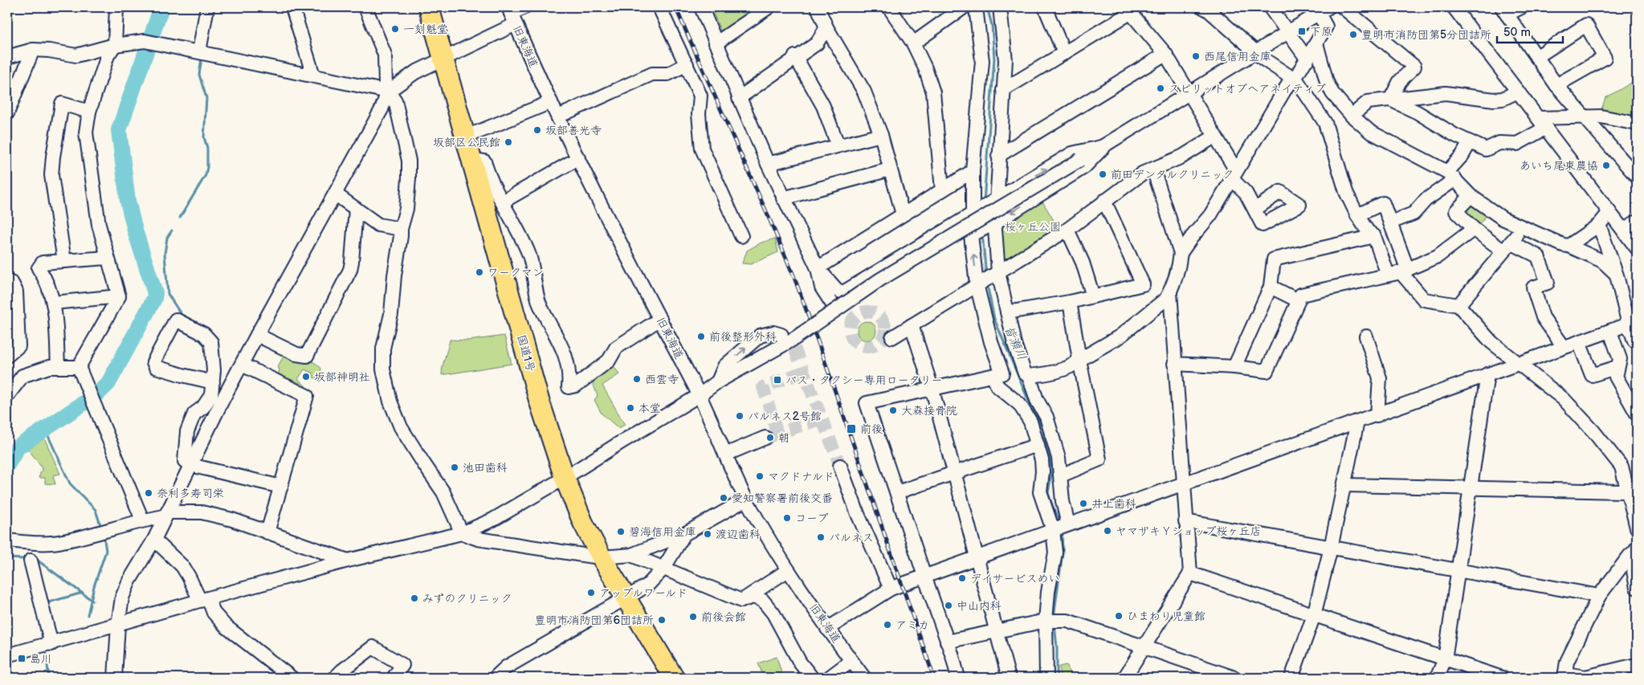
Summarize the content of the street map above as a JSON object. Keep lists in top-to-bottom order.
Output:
{
  "streets": {
    "highway": ["国道1号"],
    "street": ["旧東海道"]
  },
  "water": ["皆瀬川"],
  "parks": ["桜ヶ丘公園"],
  "places": {
    "other": [
      "一刻魁堂",
      "豊明市消防団第5分団詰所",
      "西尾信用金庫",
      "スピリットオブヘアネイティブ",
      "坂部善光寺",
      "坂部区公民館",
      "あいち尾東農協",
      "前田デンタルクリニック",
      "ワークマン",
      "前後整形外科",
      "坂部神明社",
      "西雲寺",
      "本堂",
      "大森接骨院",
      "パルネス2号館",
      "朝",
      "池田歯科",
      "マクドナルド",
      "奈利多寿司栄",
      "愛知警察署前後交番",
      "井上歯科",
      "コープ",
      "ヤマザキＹショップ桜ヶ丘店",
      "碧海信用金庫",
      "渡辺歯科",
      "パルネス",
      "デイサービスめい",
      "アップルワールド",
      "みずのクリニック",
      "中山内科",
      "ひまわり児童館",
      "前後会館",
      "豊明市消防団第6団詰所",
      "アミカ"
    ],
    "transit": [
      "下原",
      "バス・タクシー専用ロータリー",
      "前後",
      "島川"
    ]
  },
  "scale_bar": "50 m"
}
